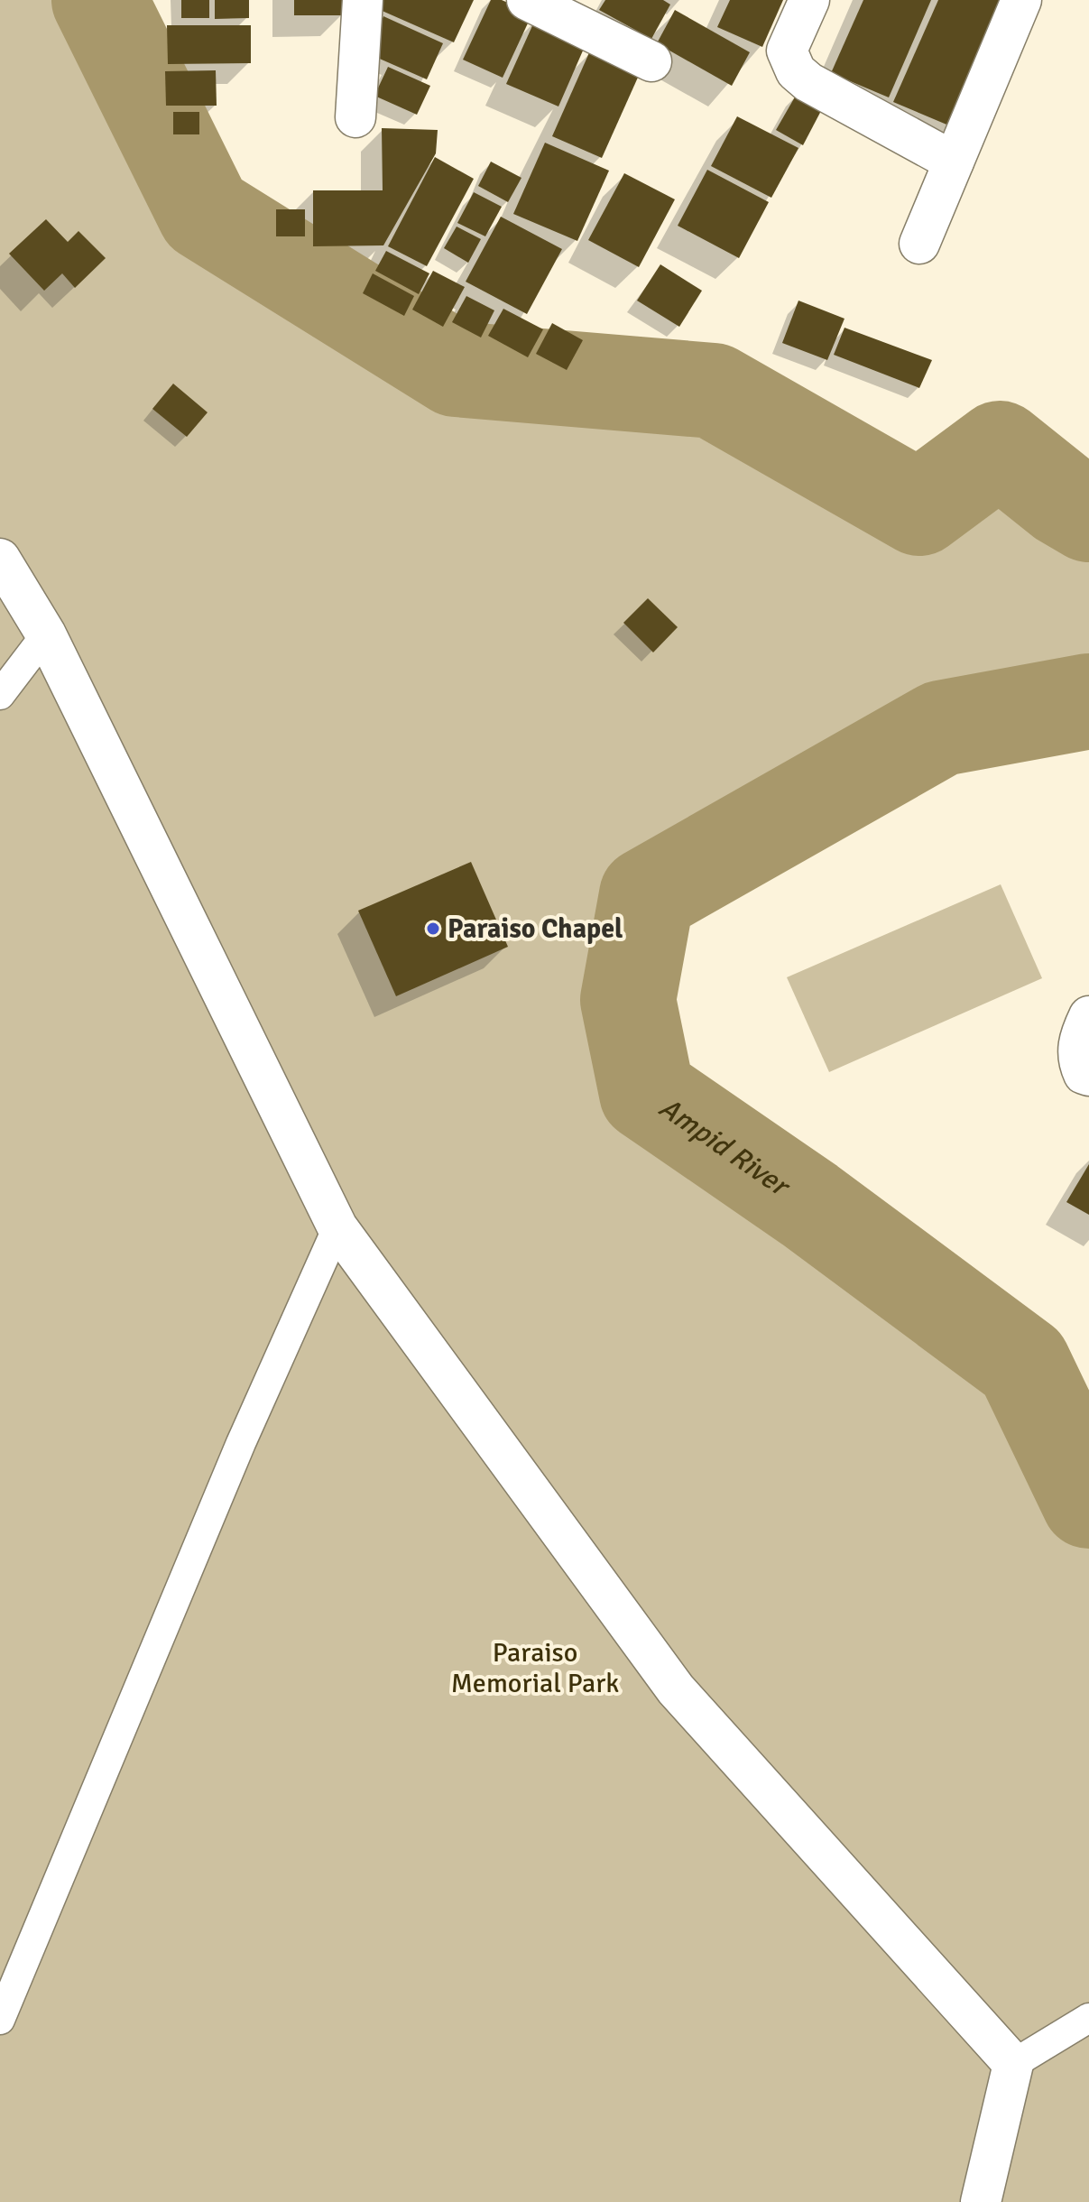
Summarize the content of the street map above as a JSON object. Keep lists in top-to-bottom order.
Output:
{
  "water": ["Ampid River"],
  "parks": ["Paraiso Memorial Park"],
  "places": ["Paraiso Chapel"]
}
